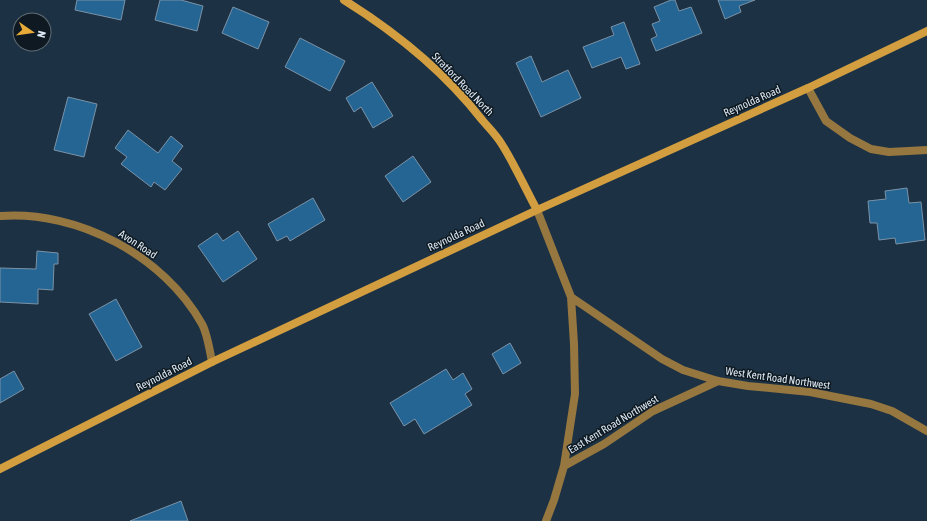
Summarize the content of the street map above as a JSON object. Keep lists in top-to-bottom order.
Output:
{
  "streets": {
    "main road": ["Stratford Road North", "Reynolda Road"],
    "street": ["Avon Road", "West Kent Road Northwest", "East Kent Road Northwest"]
  },
  "crossings": [
    ["Stratford Road North", "Reynolda Road"],
    ["Stratford Road North", "East Kent Road Northwest"],
    ["Reynolda Road", "Avon Road"],
    ["Reynolda Road", "East Kent Road Northwest"],
    ["West Kent Road Northwest", "East Kent Road Northwest"]
  ],
  "north": "right"
}
